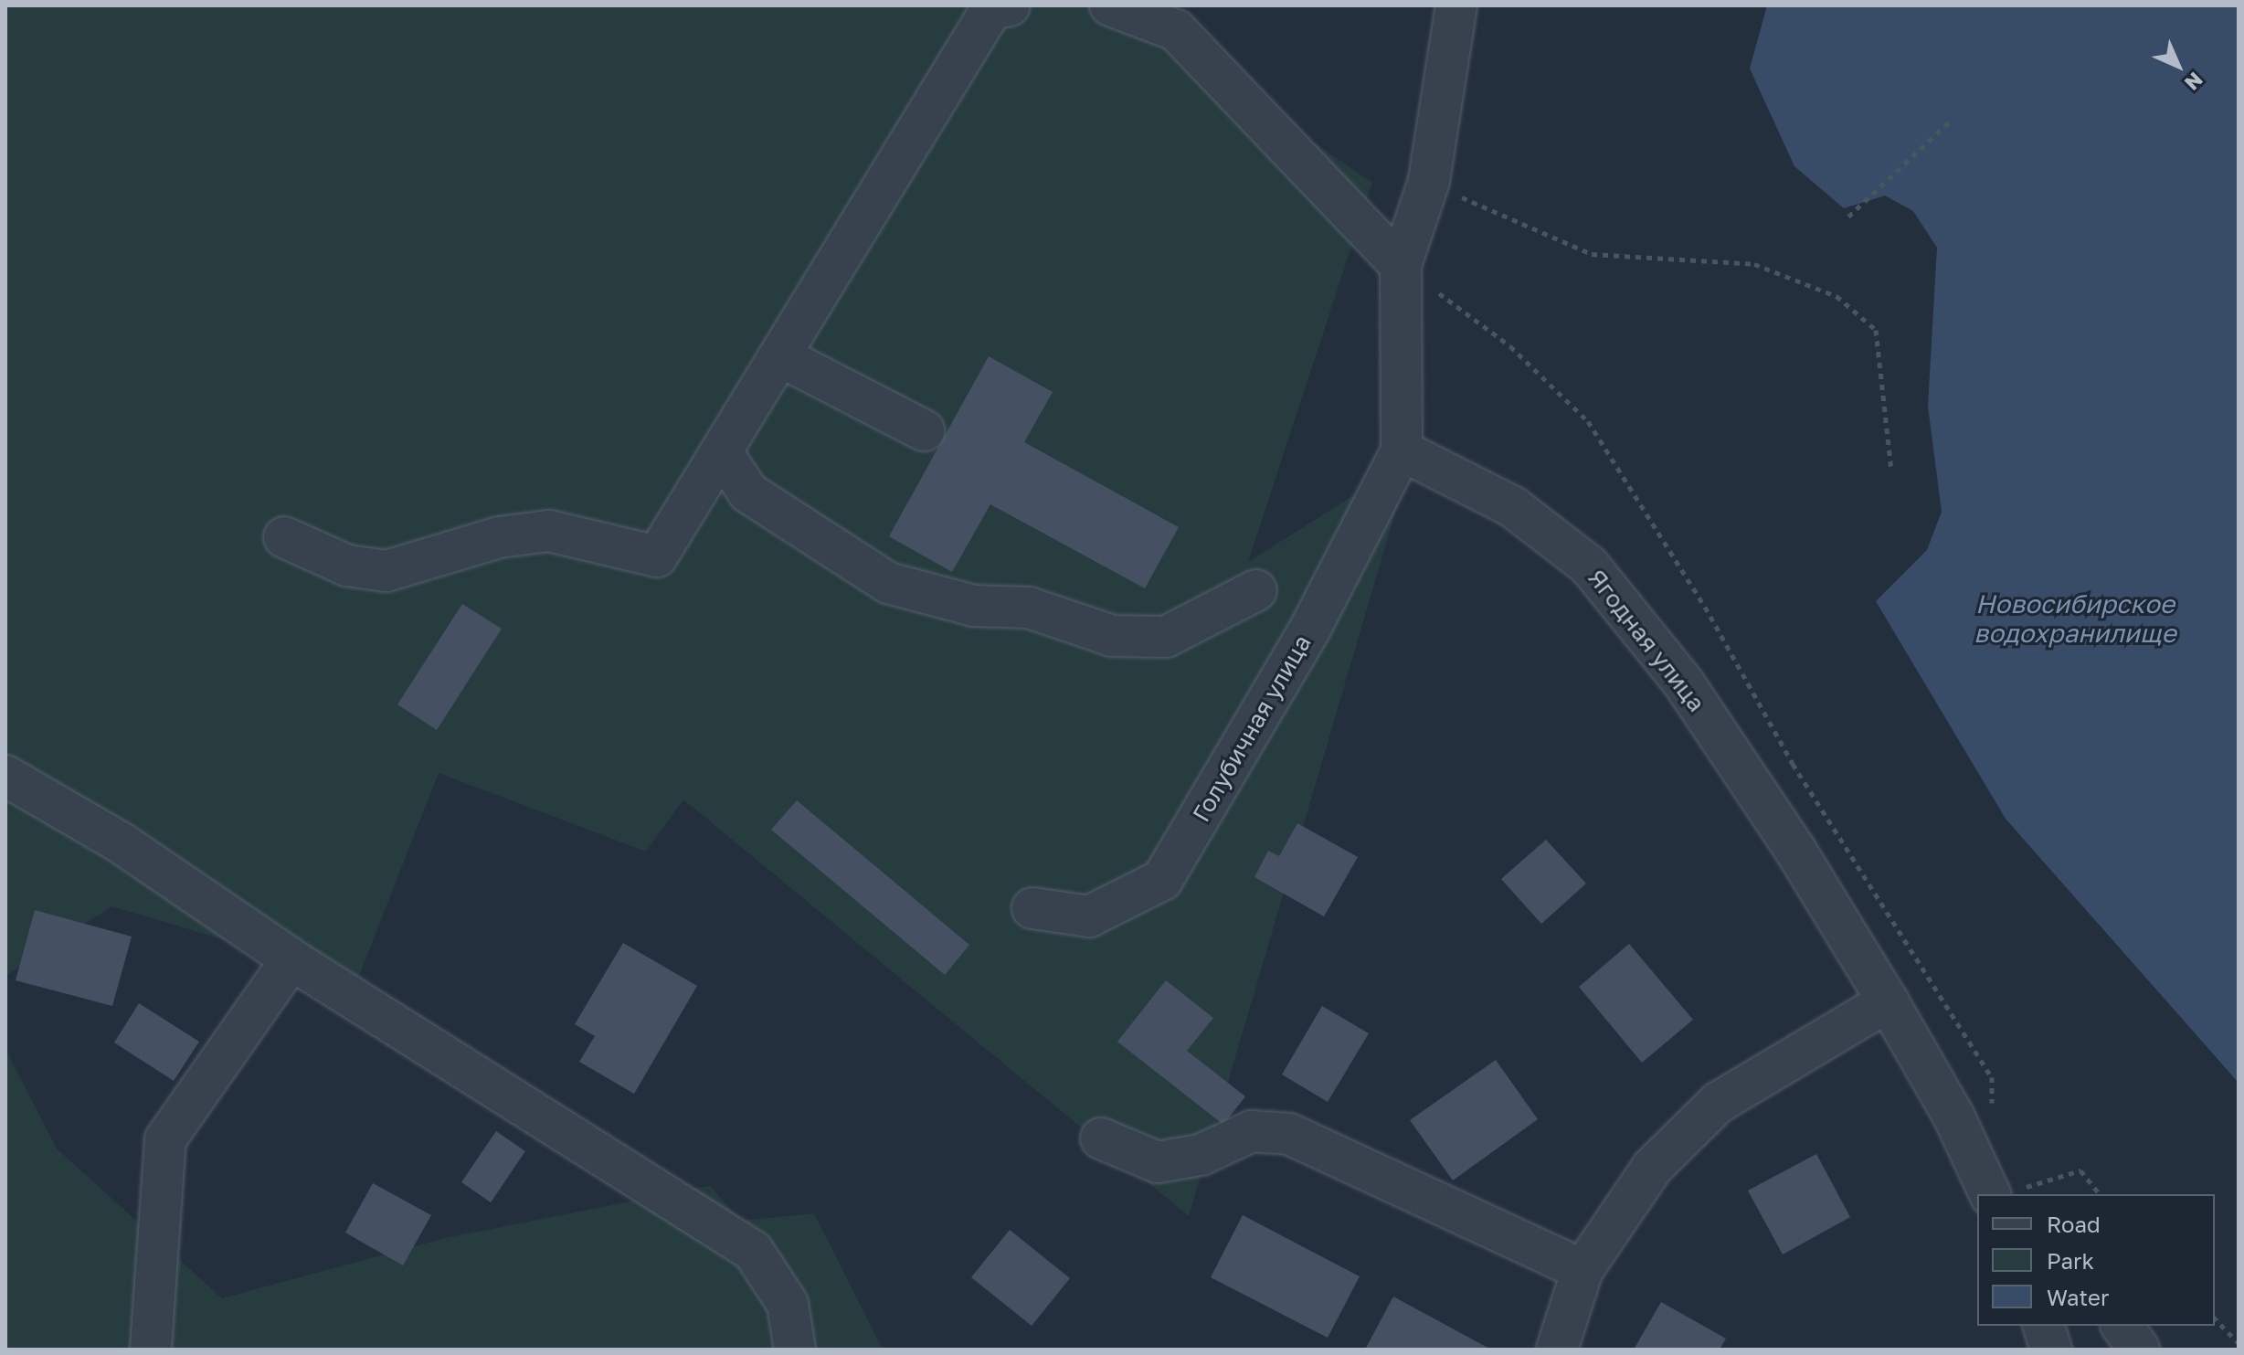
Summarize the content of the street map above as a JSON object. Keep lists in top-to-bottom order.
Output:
{
  "streets": {
    "street": ["Ягодная улица", "Голубичная улица"]
  },
  "crossings": [
    ["Ягодная улица", "Голубичная улица"]
  ],
  "water": ["Новосибирское водохранилище"],
  "legend": ["Road", "Park", "Water"],
  "north": "bottom right"
}
